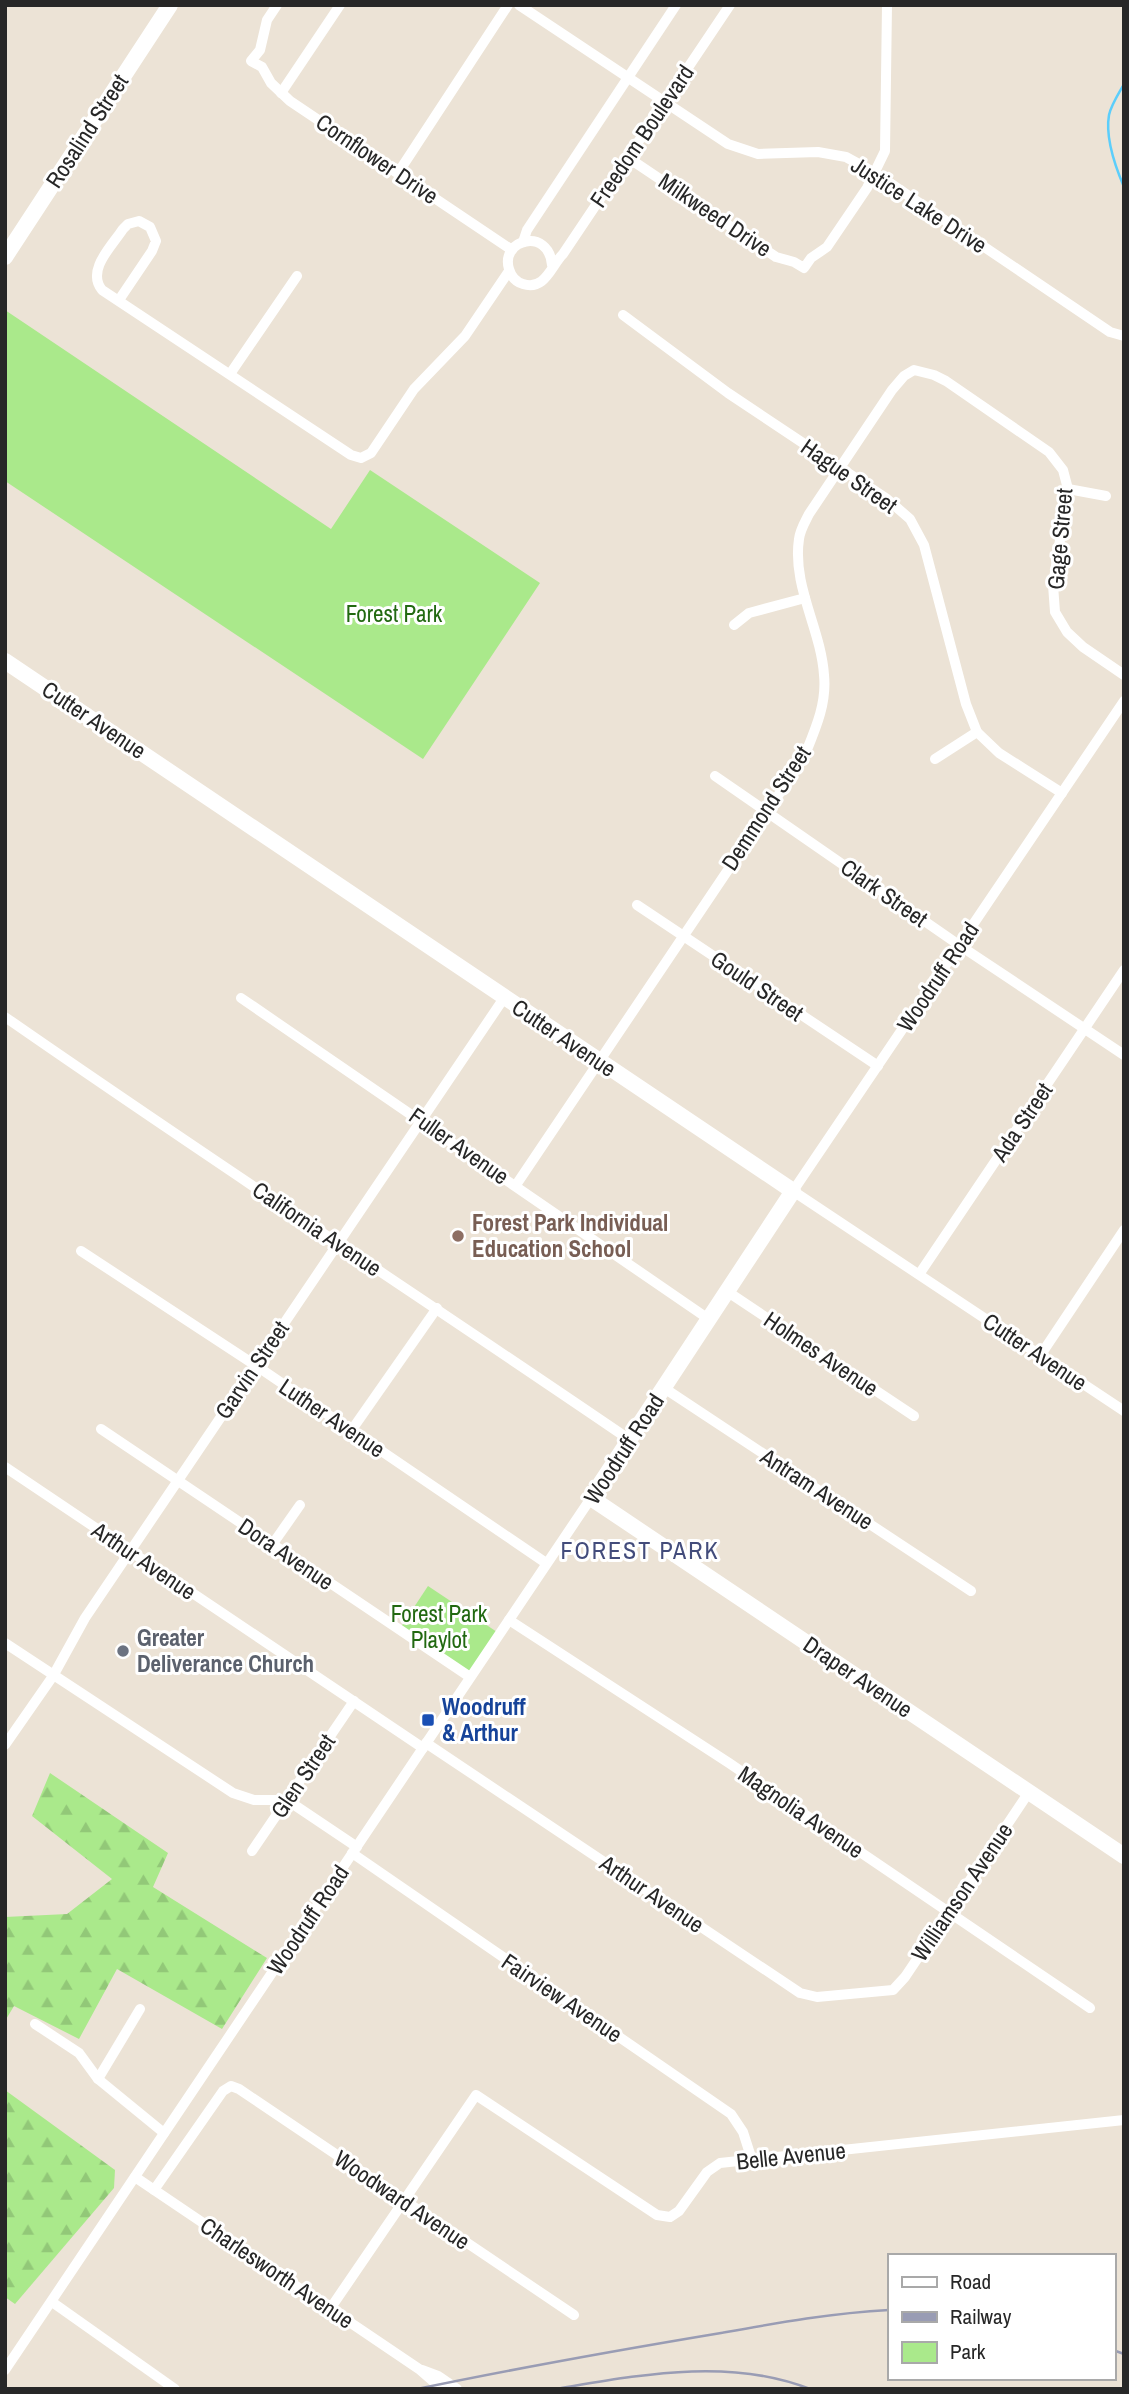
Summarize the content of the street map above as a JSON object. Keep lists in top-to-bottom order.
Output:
{
  "streets": {
    "street": [
      "Rosalind Street",
      "Freedom Boulevard",
      "Cornflower Drive",
      "Justice Lake Drive",
      "Milkweed Drive",
      "Hague Street",
      "Gage Street",
      "Cutter Avenue",
      "Demmond Street",
      "Clark Street",
      "Woodruff Road",
      "Gould Street",
      "Ada Street",
      "Fuller Avenue",
      "California Avenue",
      "Holmes Avenue",
      "Garvin Street",
      "Luther Avenue",
      "Antram Avenue",
      "Dora Avenue",
      "Arthur Avenue",
      "Draper Avenue",
      "Glen Street",
      "Magnolia Avenue",
      "Williamson Avenue",
      "Fairview Avenue",
      "Belle Avenue",
      "Woodward Avenue",
      "Charlesworth Avenue"
    ]
  },
  "crossings": [
    ["Freedom Boulevard", "Cornflower Drive"],
    ["Freedom Boulevard", "Justice Lake Drive"],
    ["Freedom Boulevard", "Milkweed Drive"],
    ["Justice Lake Drive", "Milkweed Drive"],
    ["Hague Street", "Demmond Street"],
    ["Hague Street", "Woodruff Road"],
    ["Gage Street", "Demmond Street"],
    ["Cutter Avenue", "Demmond Street"],
    ["Cutter Avenue", "Woodruff Road"],
    ["Cutter Avenue", "Ada Street"],
    ["Cutter Avenue", "Garvin Street"],
    ["Demmond Street", "Clark Street"],
    ["Demmond Street", "Gould Street"],
    ["Demmond Street", "Fuller Avenue"],
    ["Clark Street", "Woodruff Road"],
    ["Clark Street", "Ada Street"],
    ["Woodruff Road", "Gould Street"],
    ["Woodruff Road", "Fuller Avenue"],
    ["Woodruff Road", "California Avenue"],
    ["Woodruff Road", "Holmes Avenue"],
    ["Woodruff Road", "Luther Avenue"],
    ["Woodruff Road", "Antram Avenue"],
    ["Woodruff Road", "Dora Avenue"],
    ["Woodruff Road", "Arthur Avenue"],
    ["Woodruff Road", "Draper Avenue"],
    ["Woodruff Road", "Magnolia Avenue"],
    ["Woodruff Road", "Fairview Avenue"],
    ["Woodruff Road", "Charlesworth Avenue"],
    ["Fuller Avenue", "Garvin Street"],
    ["California Avenue", "Garvin Street"],
    ["Garvin Street", "Luther Avenue"],
    ["Garvin Street", "Dora Avenue"],
    ["Garvin Street", "Arthur Avenue"],
    ["Arthur Avenue", "Glen Street"],
    ["Arthur Avenue", "Williamson Avenue"],
    ["Draper Avenue", "Williamson Avenue"],
    ["Glen Street", "Fairview Avenue"],
    ["Magnolia Avenue", "Williamson Avenue"],
    ["Fairview Avenue", "Belle Avenue"],
    ["Belle Avenue", "Woodward Avenue"],
    ["Woodward Avenue", "Charlesworth Avenue"]
  ],
  "districts": ["FOREST PARK"],
  "parks": ["Forest Park", "Forest Park Playlot"],
  "places": {
    "other": ["Forest Park Individual Education School", "Greater Deliverance Church"],
    "transit": ["Woodruff & Arthur"]
  },
  "legend": ["Road", "Railway", "Park"]
}
